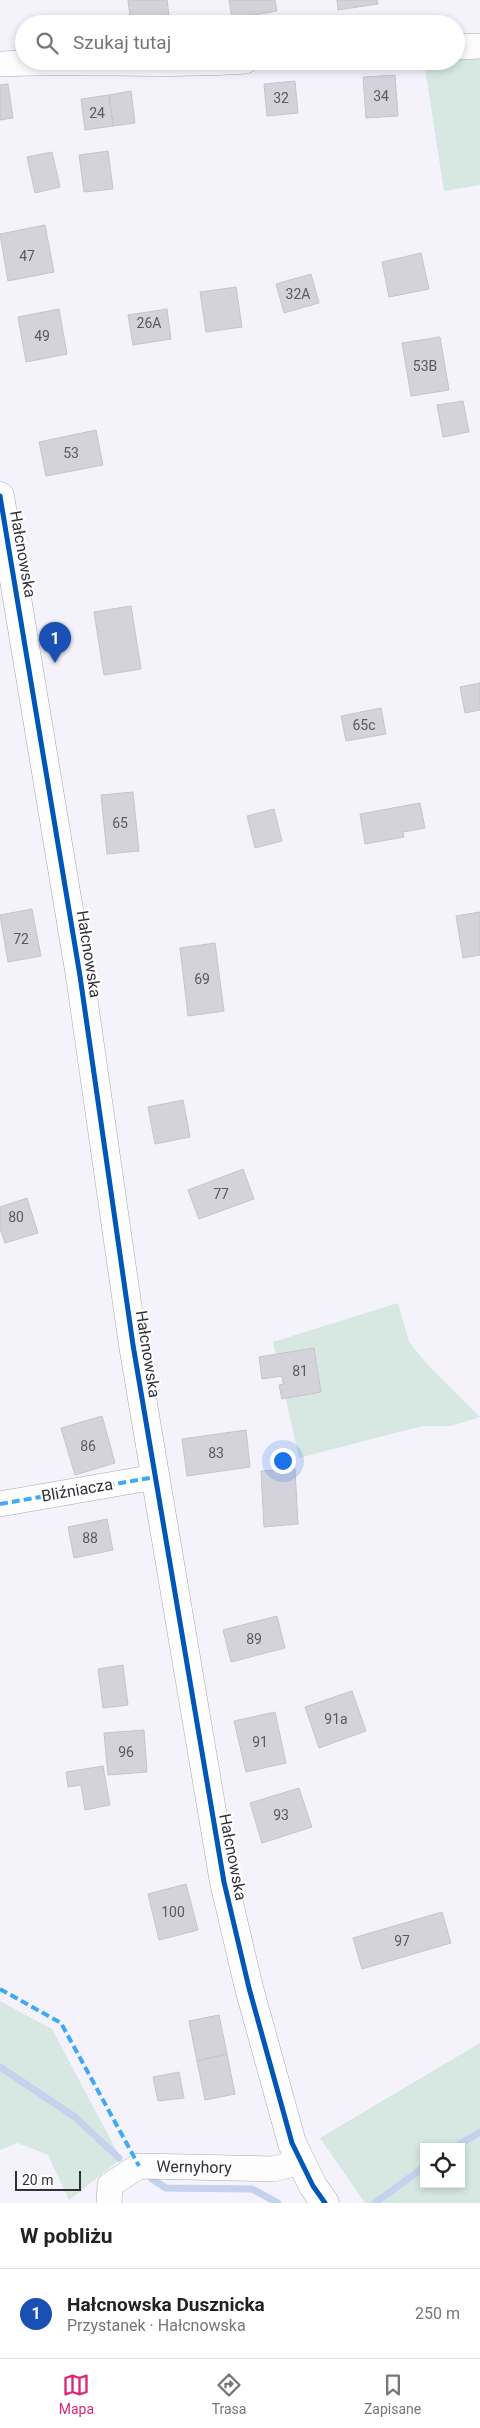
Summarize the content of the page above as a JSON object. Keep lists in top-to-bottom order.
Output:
{
  "streets": {
    "street": ["Hałcnowska", "Bliźniacza", "Wernyhory"]
  },
  "crossings": [
    ["Hałcnowska", "Bliźniacza"],
    ["Hałcnowska", "Wernyhory"]
  ],
  "house_numbers": [
    "34",
    "32",
    "24",
    "47",
    "32A",
    "26A",
    "49",
    "53B",
    "53",
    "65c",
    "65",
    "72",
    "69",
    "77",
    "80",
    "81",
    "86",
    "83",
    "88",
    "89",
    "91a",
    "91",
    "96",
    "93",
    "100",
    "97"
  ],
  "scale_bar": "20 m",
  "page": {
    "search": "Szukaj tutaj",
    "pins": "1",
    "scale": "20 m",
    "heading": "W pobliżu",
    "list": [
      {
        "mark": "1",
        "name": "Hałcnowska Dusznicka",
        "note": "Przystanek · Hałcnowska",
        "value": "250 m"
      }
    ],
    "nav": ["Mapa", "Trasa", "Zapisane"]
  }
}
